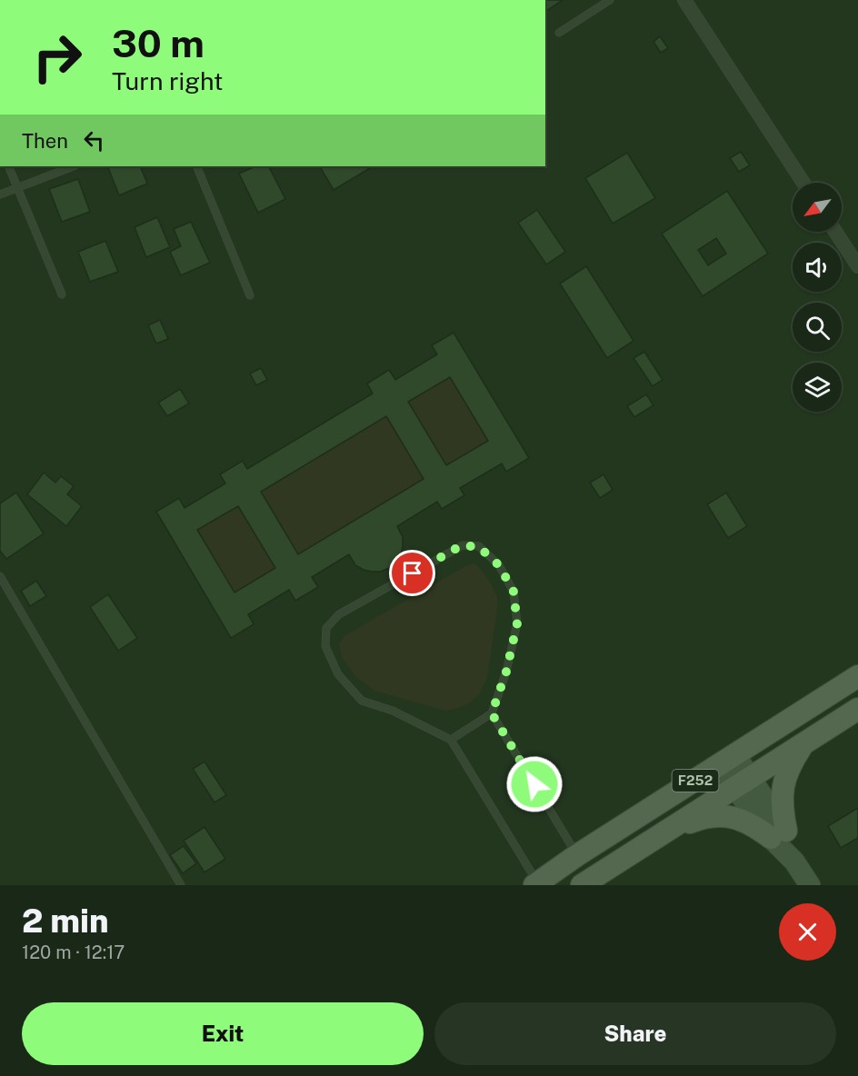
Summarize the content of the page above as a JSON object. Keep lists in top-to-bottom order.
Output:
{
  "streets": {
    "main road": ["F252"]
  },
  "north": "bottom left",
  "page": {
    "turn": ["30 m", "Turn right"],
    "then": "Then",
    "heading": ["2 min", "120 m · 12:17"],
    "buttons": ["Exit", "Share"]
  }
}
